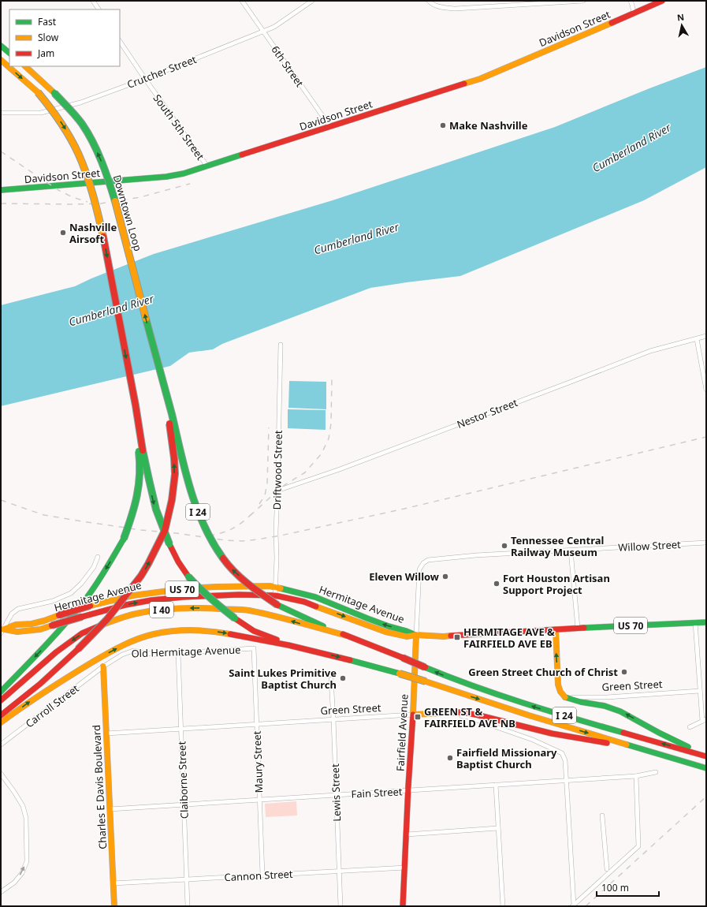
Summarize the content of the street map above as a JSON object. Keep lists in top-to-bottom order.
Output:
{
  "streets": {
    "main road": [
      "Davidson Street",
      "Downtown Loop",
      "I 24",
      "US 70",
      "Hermitage Avenue",
      "I 40",
      "Green Street",
      "Fairfield Avenue",
      "Charles E Davis Boulevard"
    ],
    "street": [
      "6th Street",
      "Crutcher Street",
      "South 5th Street",
      "Nestor Street",
      "Driftwood Street",
      "Willow Street",
      "Old Hermitage Avenue",
      "Carroll Street",
      "Maury Street",
      "Claiborne Street",
      "Lewis Street",
      "Fain Street",
      "Cannon Street"
    ]
  },
  "crossings": [
    ["Davidson Street", "6th Street"],
    ["Davidson Street", "South 5th Street"],
    ["6th Street", "Crutcher Street"],
    ["Crutcher Street", "South 5th Street"],
    ["Downtown Loop", "I 24"],
    ["Nestor Street", "Driftwood Street"],
    ["Driftwood Street", "Hermitage Avenue"],
    ["I 24", "I 40"],
    ["Willow Street", "Fairfield Avenue"],
    ["Hermitage Avenue", "Fairfield Avenue"],
    ["Old Hermitage Avenue", "Carroll Street"],
    ["Old Hermitage Avenue", "Maury Street"],
    ["Old Hermitage Avenue", "Claiborne Street"],
    ["Old Hermitage Avenue", "Charles E Davis Boulevard"],
    ["Green Street", "Fairfield Avenue"],
    ["Green Street", "Maury Street"],
    ["Green Street", "Claiborne Street"],
    ["Green Street", "Charles E Davis Boulevard"],
    ["Green Street", "Lewis Street"],
    ["Green Street", "Fain Street"],
    ["Carroll Street", "Charles E Davis Boulevard"],
    ["Fairfield Avenue", "Fain Street"],
    ["Fairfield Avenue", "Cannon Street"],
    ["Maury Street", "Fain Street"],
    ["Maury Street", "Cannon Street"],
    ["Claiborne Street", "Fain Street"],
    ["Claiborne Street", "Cannon Street"],
    ["Charles E Davis Boulevard", "Fain Street"],
    ["Charles E Davis Boulevard", "Cannon Street"],
    ["Lewis Street", "Fain Street"],
    ["Lewis Street", "Cannon Street"]
  ],
  "water": ["Cumberland River"],
  "places": {
    "other": [
      "Make Nashville",
      "Nashville Airsoft",
      "Tennessee Central Railway Museum",
      "Eleven Willow",
      "Fort Houston Artisan Support Project",
      "Green Street Church of Christ",
      "Saint Lukes Primitive Baptist Church",
      "Fairfield Missionary Baptist Church"
    ],
    "transit": ["HERMITAGE AVE & FAIRFIELD AVE EB", "GREEN ST & FAIRFIELD AVE NB"]
  },
  "legend": ["Fast", "Slow", "Jam"],
  "scale_bar": "100 m",
  "north": "top"
}
